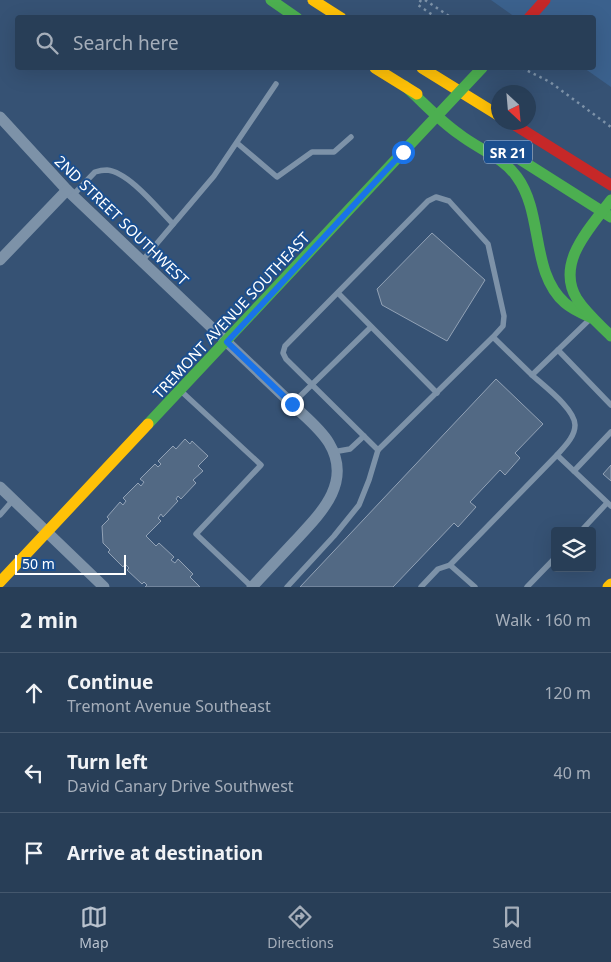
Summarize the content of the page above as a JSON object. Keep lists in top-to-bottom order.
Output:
{
  "streets": {
    "main road": ["SR 21", "TREMONT AVENUE SOUTHEAST"],
    "street": ["2ND STREET SOUTHWEST"]
  },
  "crossings": [
    ["2ND STREET SOUTHWEST", "TREMONT AVENUE SOUTHEAST"]
  ],
  "scale_bar": "50 m",
  "north": "bottom right",
  "page": {
    "search": "Search here",
    "scale": "50 m",
    "heading": ["2 min", "Walk · 160 m"],
    "list": [
      ["Continue", "Tremont Avenue Southeast", "120 m"],
      ["Turn left", "David Canary Drive Southwest", "40 m"],
      "Arrive at destination"
    ],
    "nav": ["Map", "Directions", "Saved"]
  }
}
